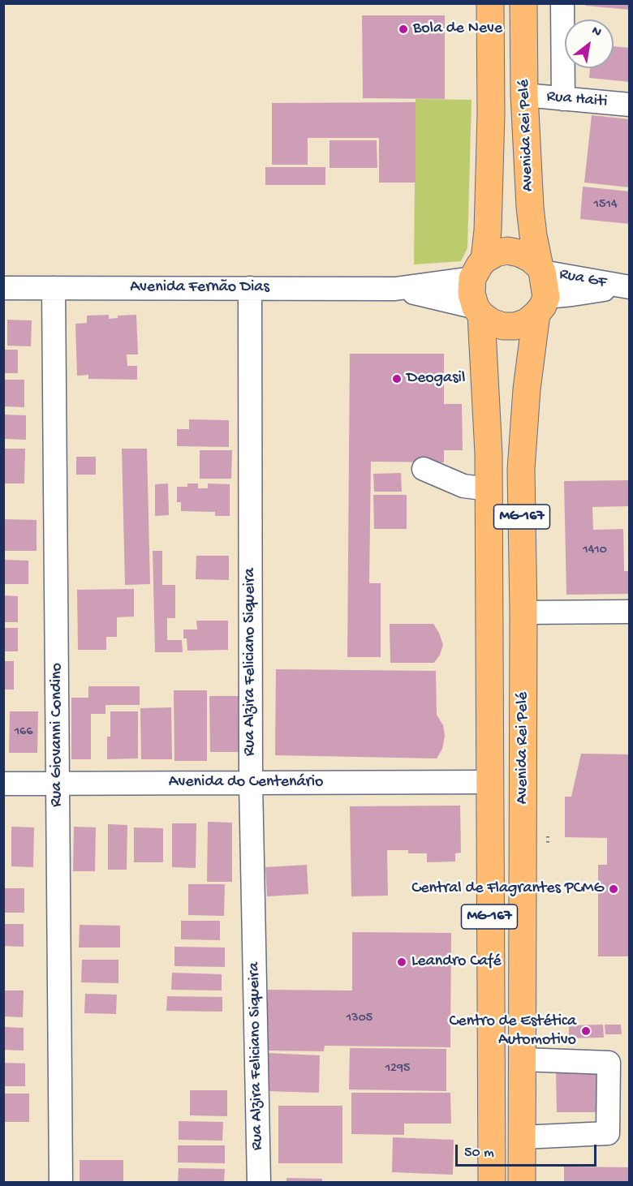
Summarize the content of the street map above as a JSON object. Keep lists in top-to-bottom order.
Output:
{
  "streets": {
    "main road": ["Avenida Rei Pelé", "MG-167"],
    "street": [
      "Rua Haiti",
      "Rua GF",
      "Avenida Fernão Dias",
      "Rua Alzira Feliciano Siqueira",
      "Rua Giovanni Condino",
      "Avenida do Centenário"
    ]
  },
  "crossings": [
    ["Rua Haiti", "Avenida Rei Pelé"],
    ["Avenida Rei Pelé", "Rua GF"],
    ["Avenida Rei Pelé", "Avenida Fernão Dias"],
    ["Avenida Rei Pelé", "MG-167"],
    ["Rua GF", "Avenida Fernão Dias"],
    ["Rua GF", "MG-167"],
    ["Avenida Fernão Dias", "MG-167"],
    ["Avenida Fernão Dias", "Rua Alzira Feliciano Siqueira"],
    ["Avenida Fernão Dias", "Rua Giovanni Condino"],
    ["MG-167", "Avenida do Centenário"],
    ["Rua Alzira Feliciano Siqueira", "Avenida do Centenário"],
    ["Rua Giovanni Condino", "Avenida do Centenário"]
  ],
  "places": [
    "Bola de Neve",
    "Deogasil",
    "Central de Flagrantes PCMG",
    "Leandro Café",
    "Centro de Estética Automotivo"
  ],
  "house_numbers": [
    "1514",
    "1410",
    "166",
    "1305",
    "1295"
  ],
  "scale_bar": "50 m",
  "north": "top right"
}
